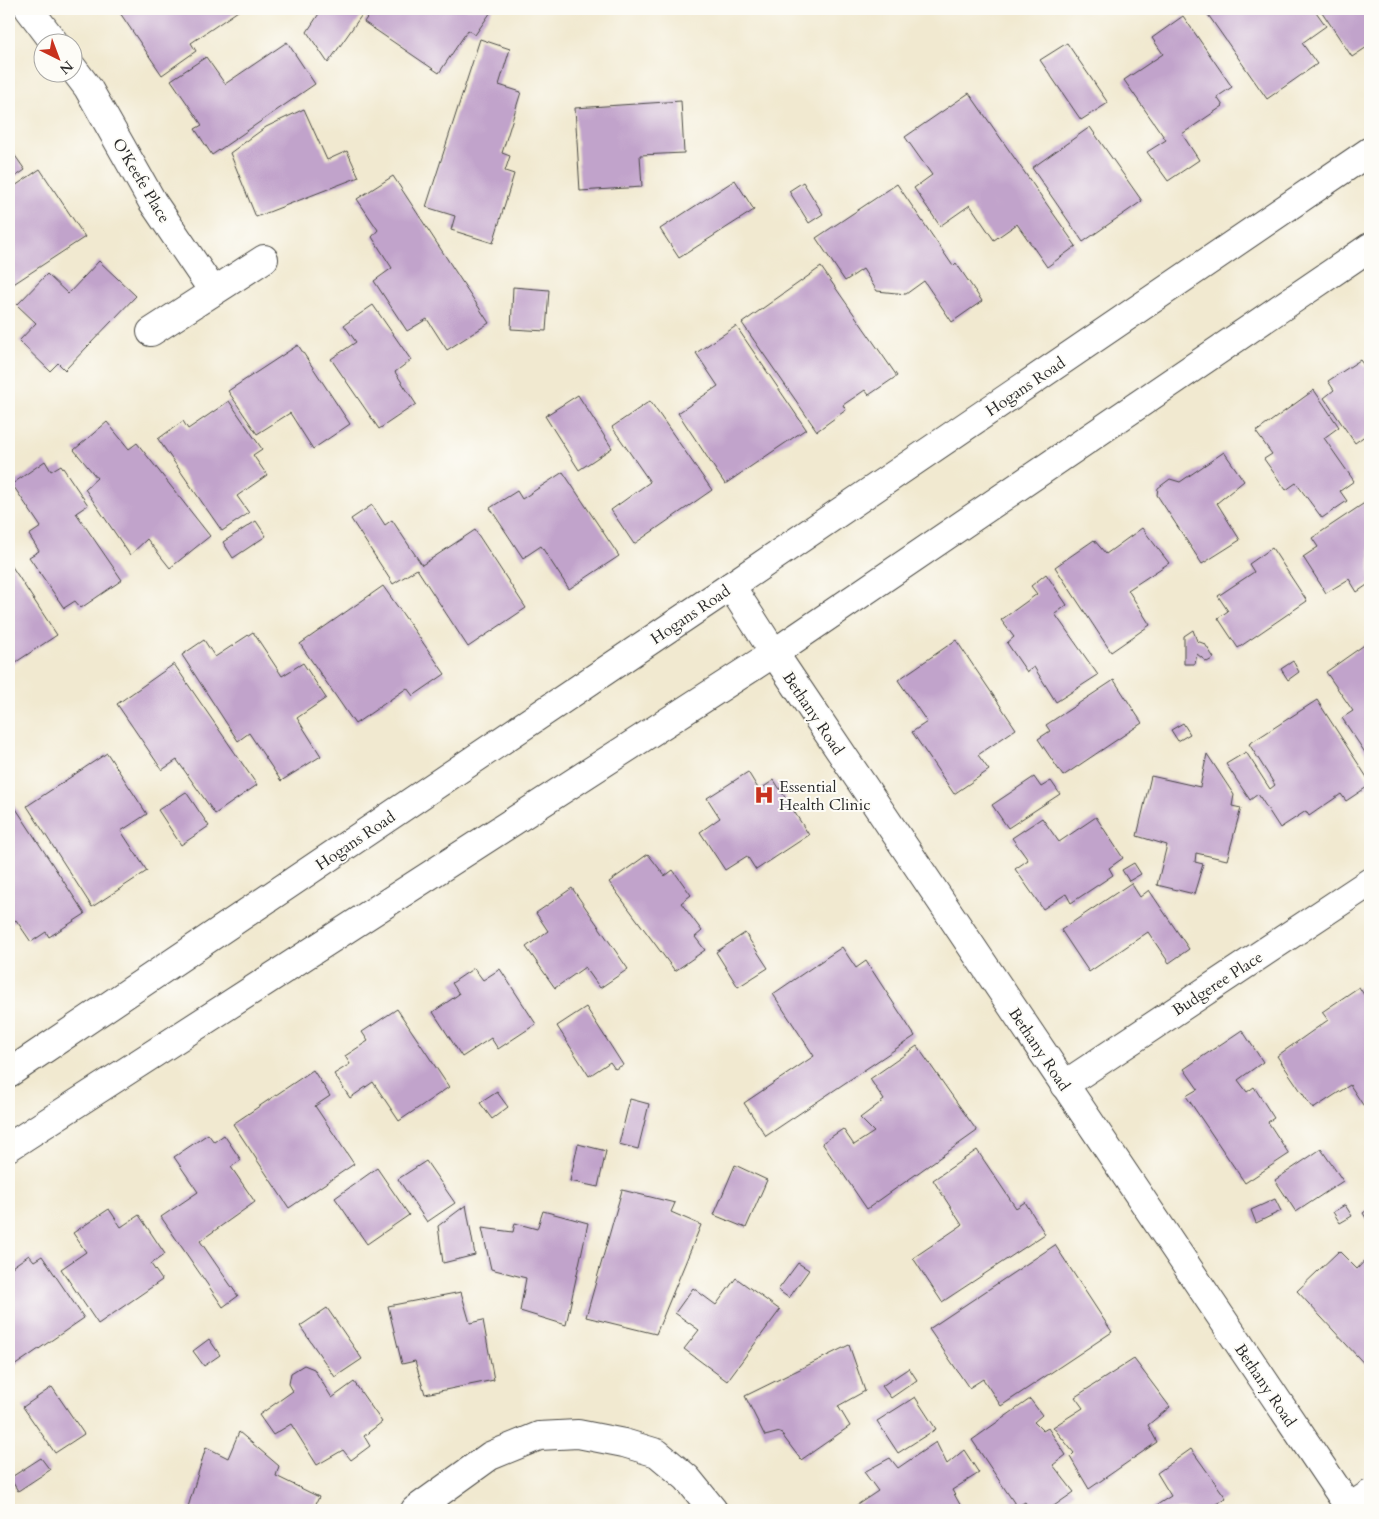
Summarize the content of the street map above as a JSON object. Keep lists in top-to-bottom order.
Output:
{
  "streets": {
    "street": [
      "O'Keefe Place",
      "Hogans Road",
      "Bethany Road",
      "Budgeree Place"
    ]
  },
  "crossings": [
    ["Hogans Road", "Bethany Road"],
    ["Bethany Road", "Budgeree Place"]
  ],
  "places": {
    "hospital": ["Essential Health Clinic"]
  },
  "north": "bottom right"
}
